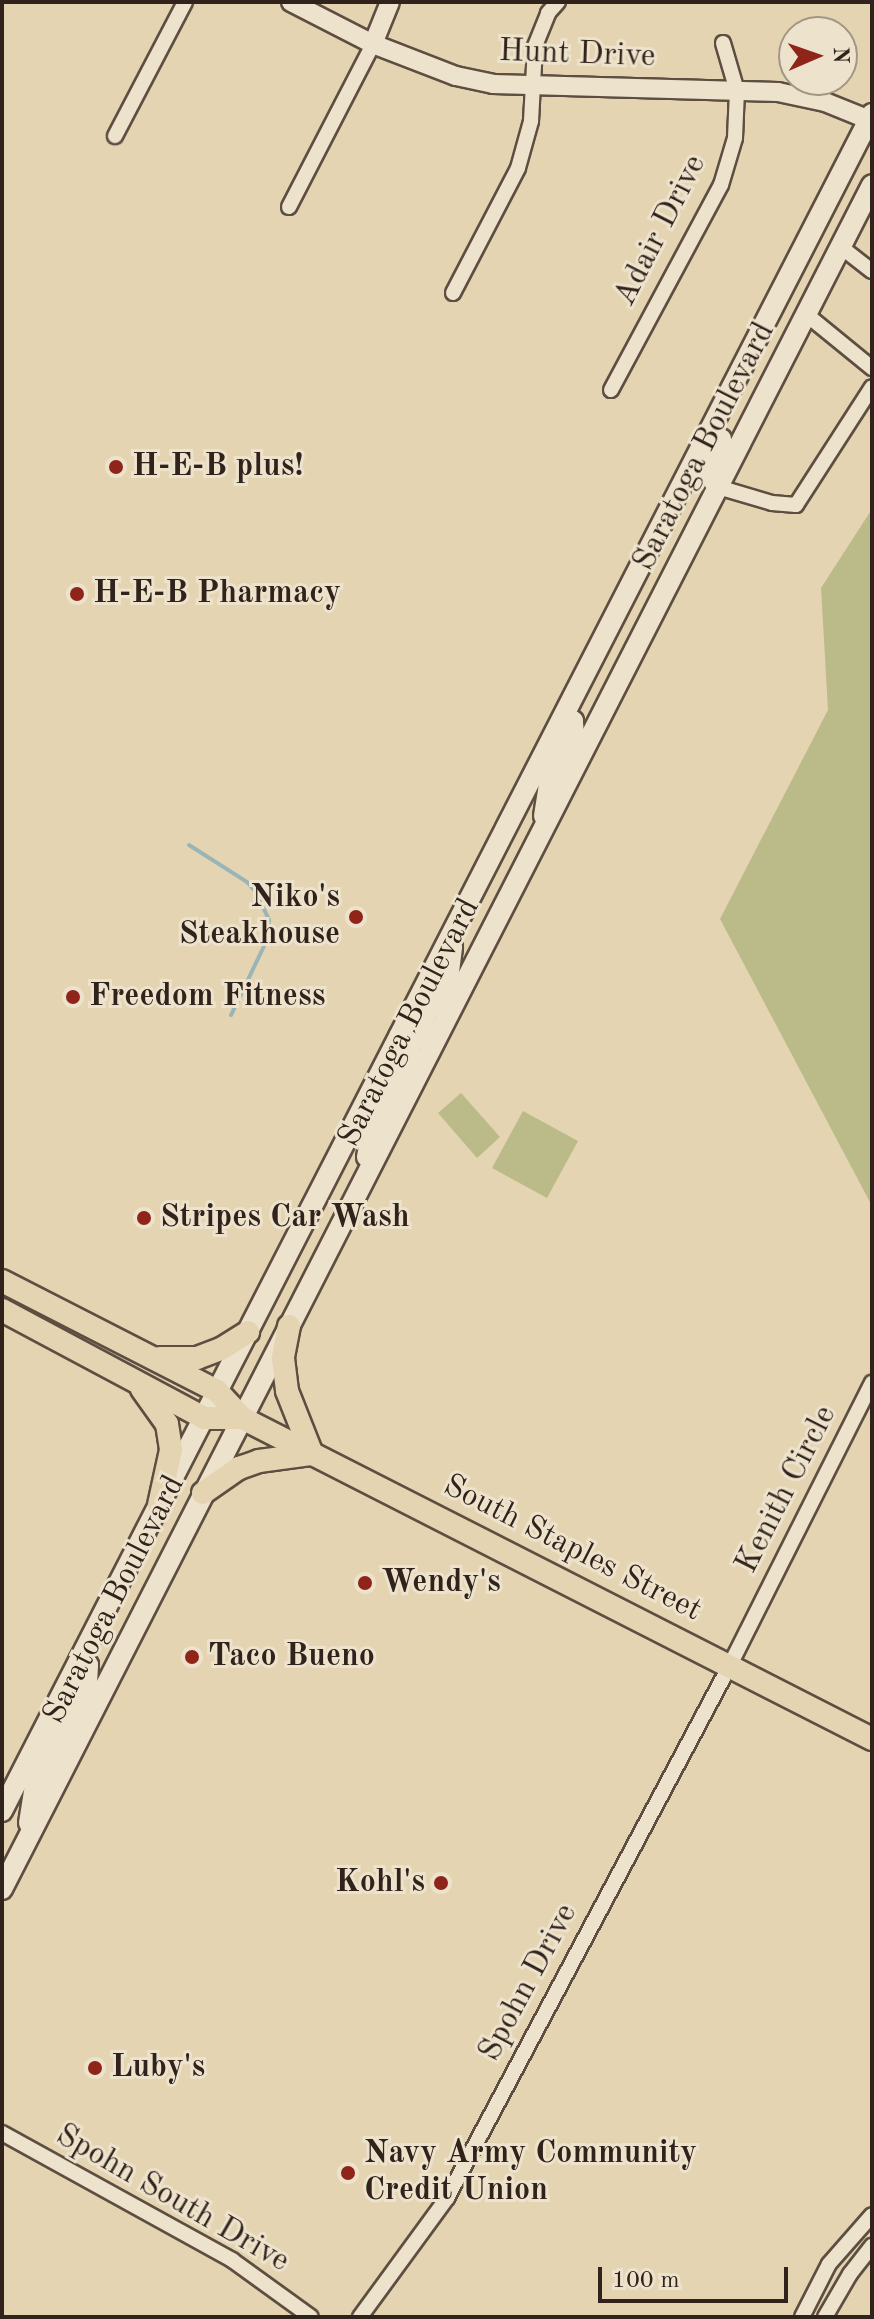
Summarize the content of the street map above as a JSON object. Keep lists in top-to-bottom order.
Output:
{
  "streets": {
    "main road": ["Saratoga Boulevard", "South Staples Street"],
    "street": [
      "Hunt Drive",
      "Adair Drive",
      "Kenith Circle",
      "Spohn Drive",
      "Spohn South Drive"
    ]
  },
  "crossings": [
    ["Hunt Drive", "Adair Drive"],
    ["Hunt Drive", "Saratoga Boulevard"],
    ["Saratoga Boulevard", "South Staples Street"],
    ["Kenith Circle", "South Staples Street"],
    ["Kenith Circle", "Spohn Drive"],
    ["South Staples Street", "Spohn Drive"]
  ],
  "places": [
    "H-E-B plus!",
    "H-E-B Pharmacy",
    "Niko's Steakhouse",
    "Freedom Fitness",
    "Stripes Car Wash",
    "Wendy's",
    "Taco Bueno",
    "Kohl's",
    "Luby's",
    "Navy Army Community Credit Union"
  ],
  "scale_bar": "100 m",
  "north": "right"
}
